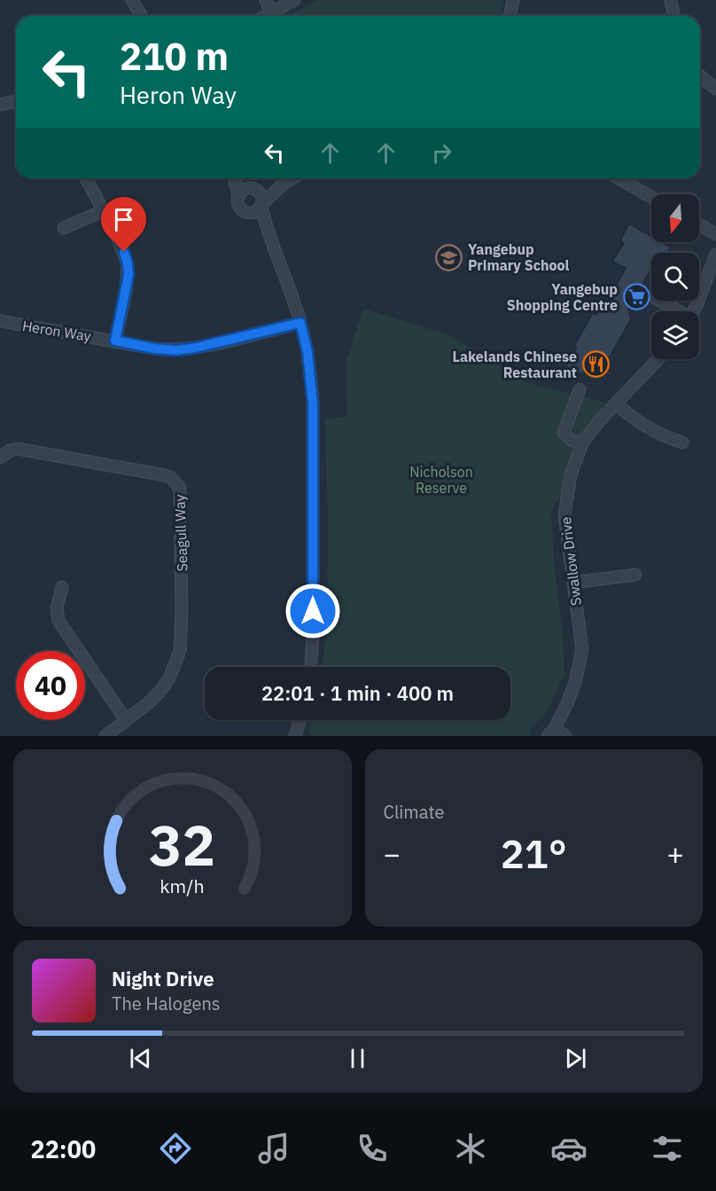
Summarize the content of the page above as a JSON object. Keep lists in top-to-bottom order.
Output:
{
  "streets": {
    "street": ["Heron Way", "Seagull Way", "Swallow Drive"]
  },
  "parks": ["Nicholson Reserve"],
  "places": {
    "school or university": ["Yangebup Primary School"],
    "supermarket": ["Yangebup Shopping Centre"],
    "restaurant": ["Lakelands Chinese Restaurant"]
  },
  "north": "bottom",
  "page": {
    "turn": ["210 m", "Heron Way"],
    "limit": "40",
    "trip": "22:01 · 1 min · 400 m",
    "tile": "Climate",
    "heat": ["−", "21°", "+"],
    "song": ["Night Drive", "The Halogens"],
    "tabs": "22:00",
    "gauge": ["32", "km/h"]
  }
}
